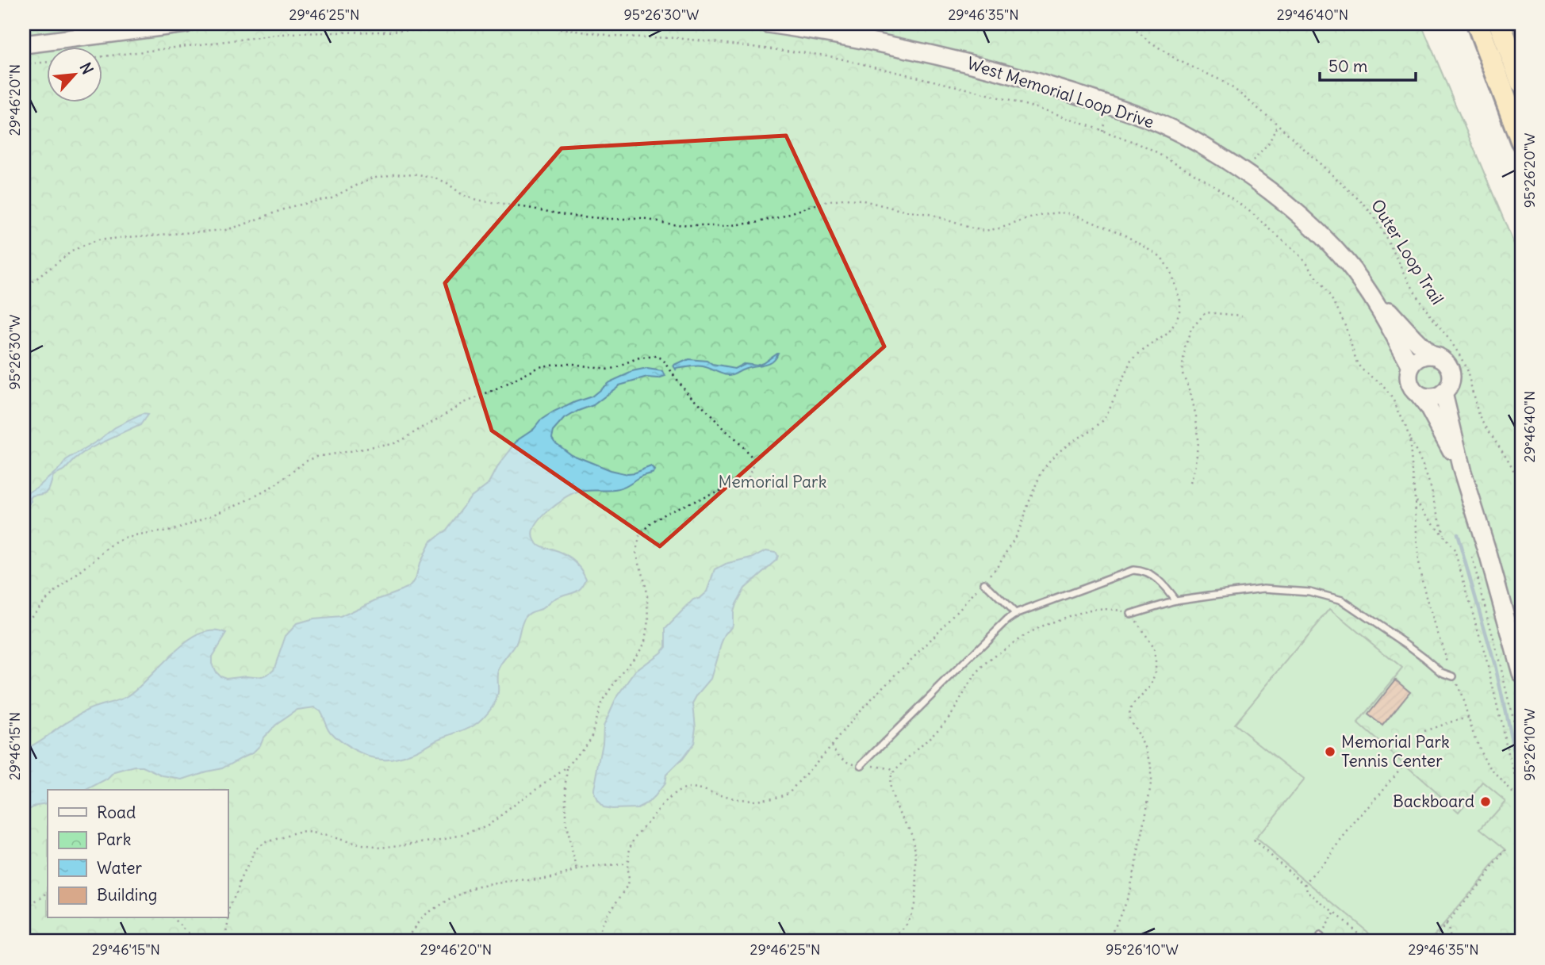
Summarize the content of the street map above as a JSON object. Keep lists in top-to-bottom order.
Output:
{
  "streets": {
    "street": ["West Memorial Loop Drive"],
    "path": ["Outer Loop Trail"]
  },
  "parks": ["Memorial Park"],
  "places": ["Memorial Park Tennis Center", "Backboard"],
  "legend": [
    "Road",
    "Park",
    "Water",
    "Building"
  ],
  "scale_bar": "50 m",
  "north": "top right",
  "coordinates": [
    "29°46'25\"N",
    "95°26'30\"W",
    "29°46'35\"N",
    "29°46'40\"N",
    "29°46'20\"N",
    "95°26'20\"W",
    "95°26'10\"W",
    "29°46'15\"N"
  ]
}
